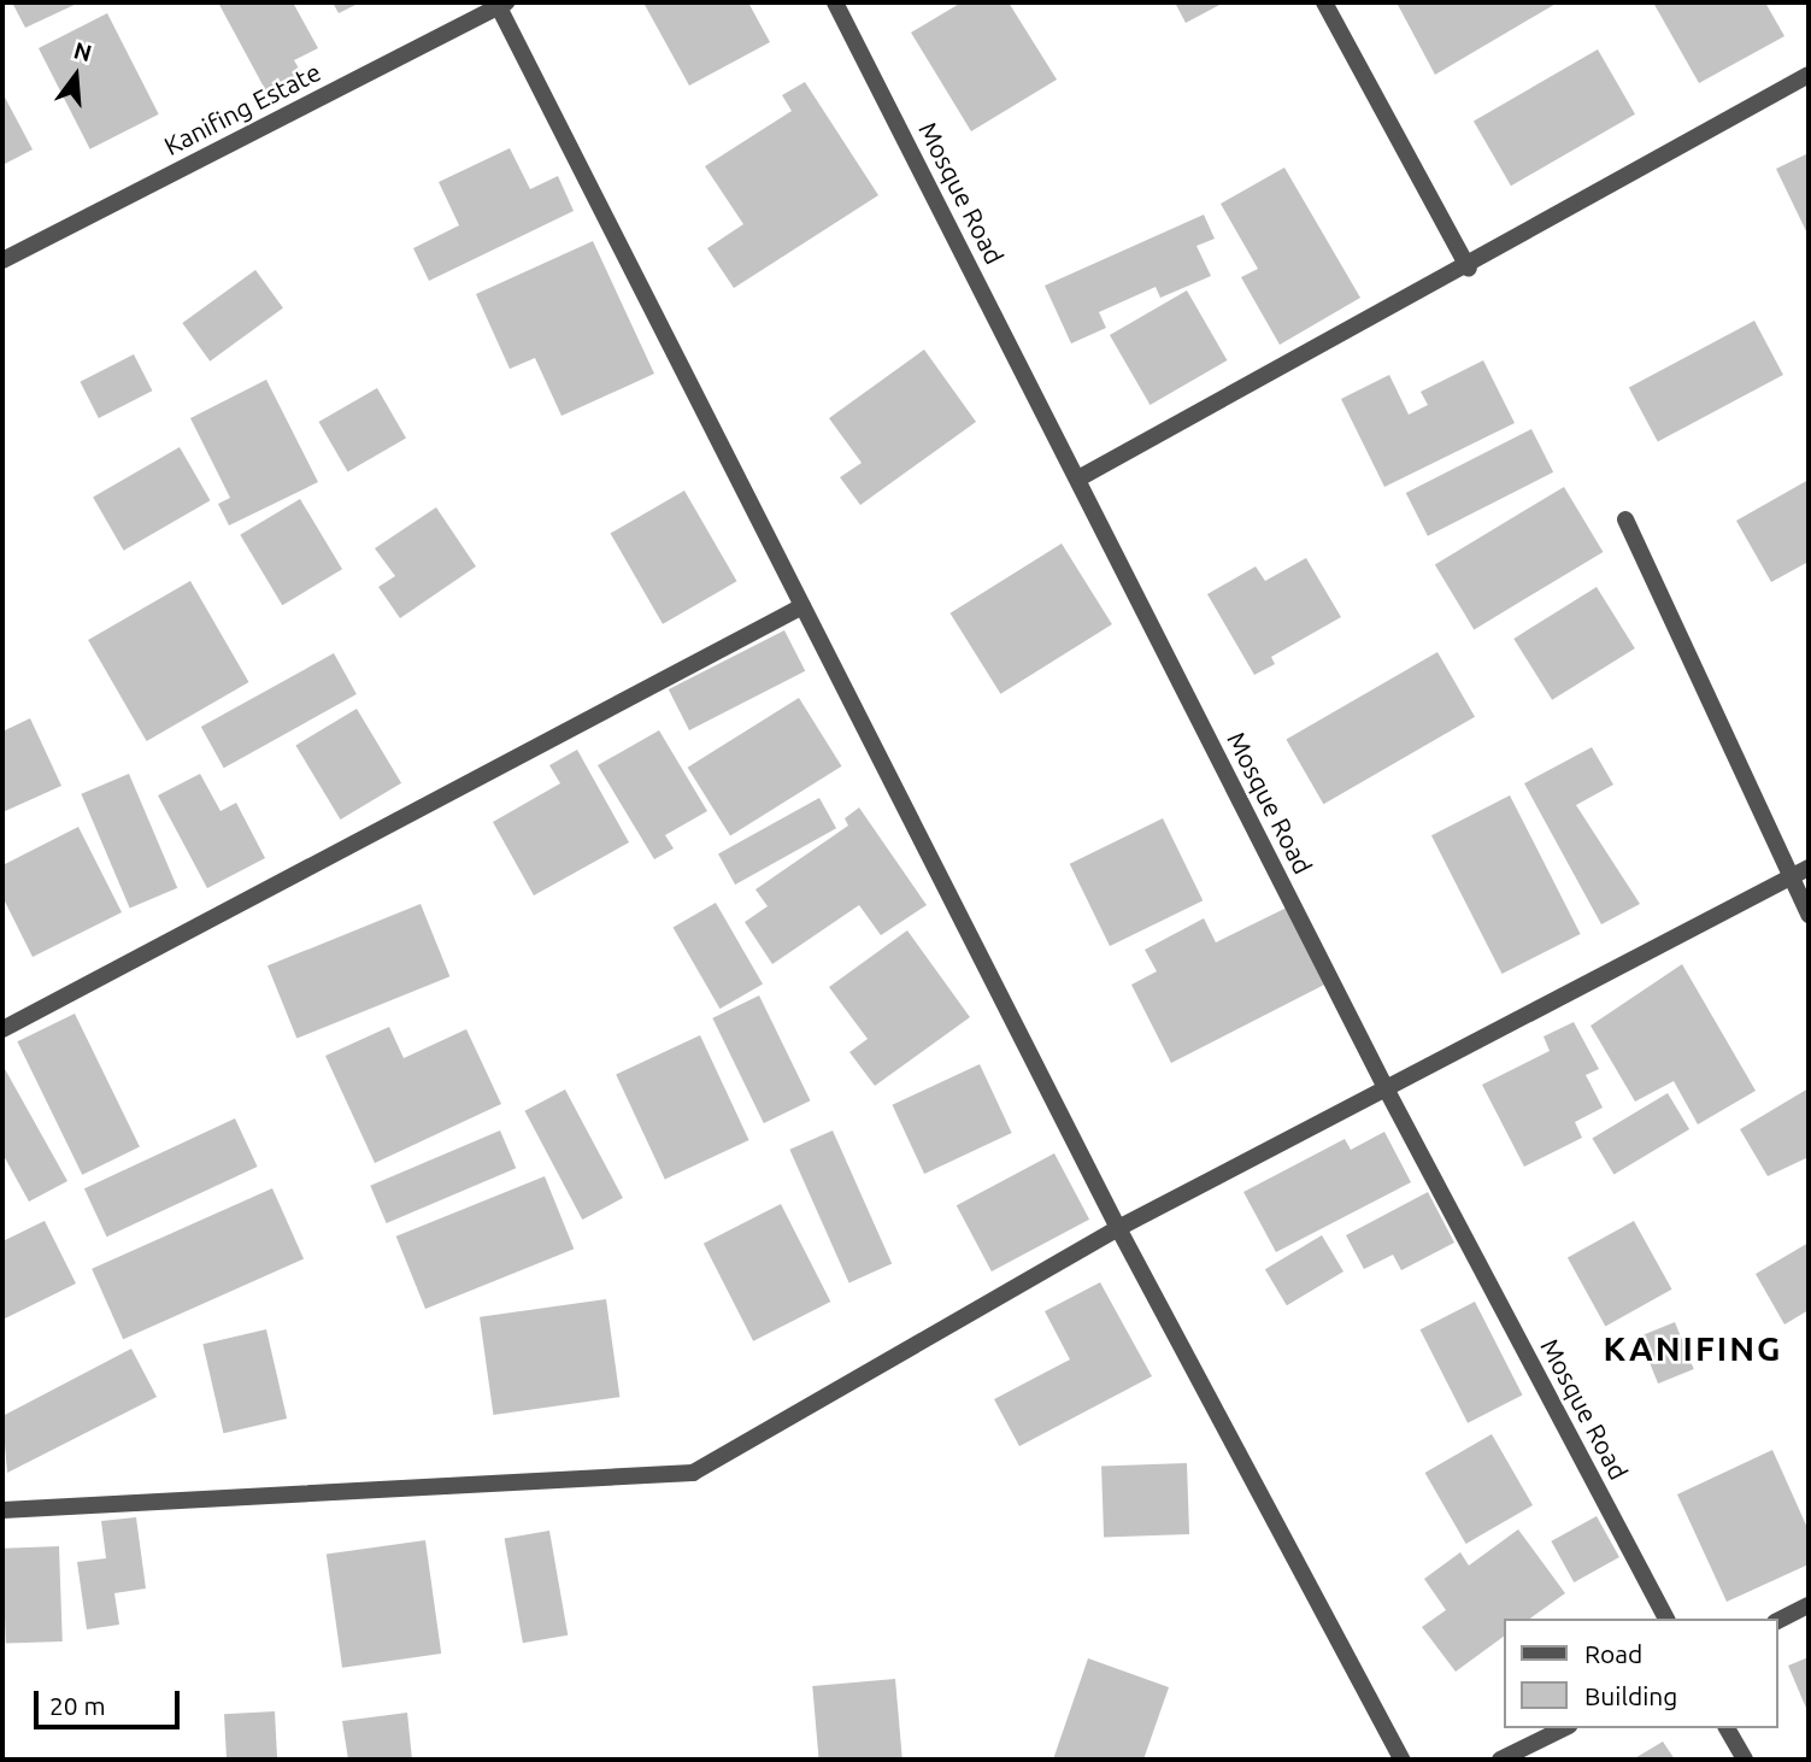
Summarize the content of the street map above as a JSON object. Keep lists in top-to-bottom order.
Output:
{
  "streets": {
    "street": ["Kanifing Estate", "Mosque Road"]
  },
  "districts": ["KANIFING"],
  "legend": ["Road", "Building"],
  "scale_bar": "20 m",
  "north": "top"
}
